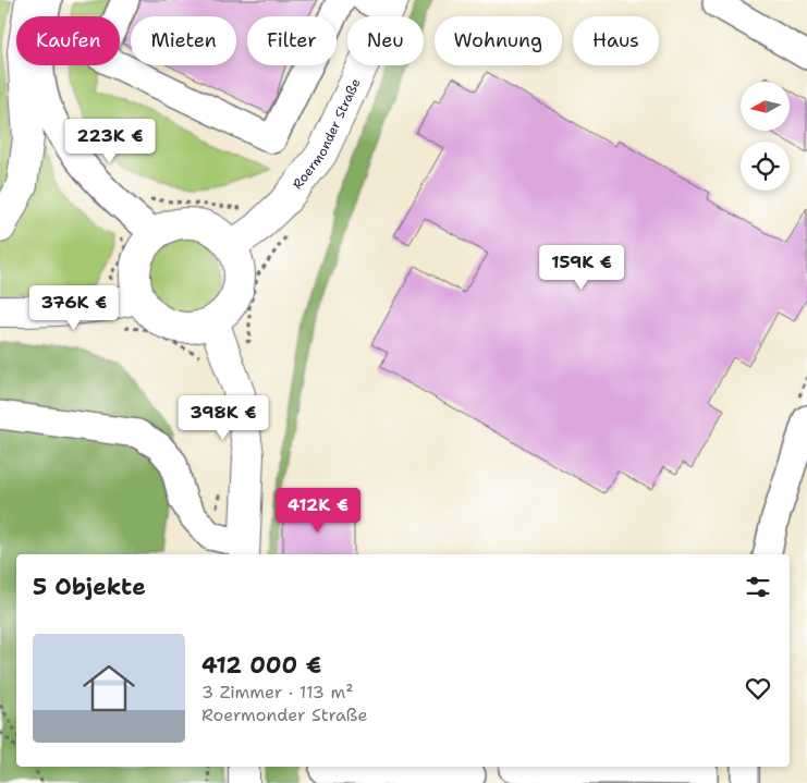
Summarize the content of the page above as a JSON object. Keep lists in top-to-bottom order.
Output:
{
  "streets": {
    "main road": ["Roermonder Straße"]
  },
  "north": "left",
  "page": {
    "chip": [
      "Kaufen",
      "Mieten",
      "Filter",
      "Neu",
      "Wohnung",
      "Haus"
    ],
    "price": [
      "223K €",
      "159K €",
      "376K €",
      "398K €",
      "412K €"
    ],
    "heading": "5 Objekte",
    "list": [
      {
        "name": "412 000 €",
        "note": "3 Zimmer · 113 m² · Roermonder Straße"
      }
    ]
  }
}
